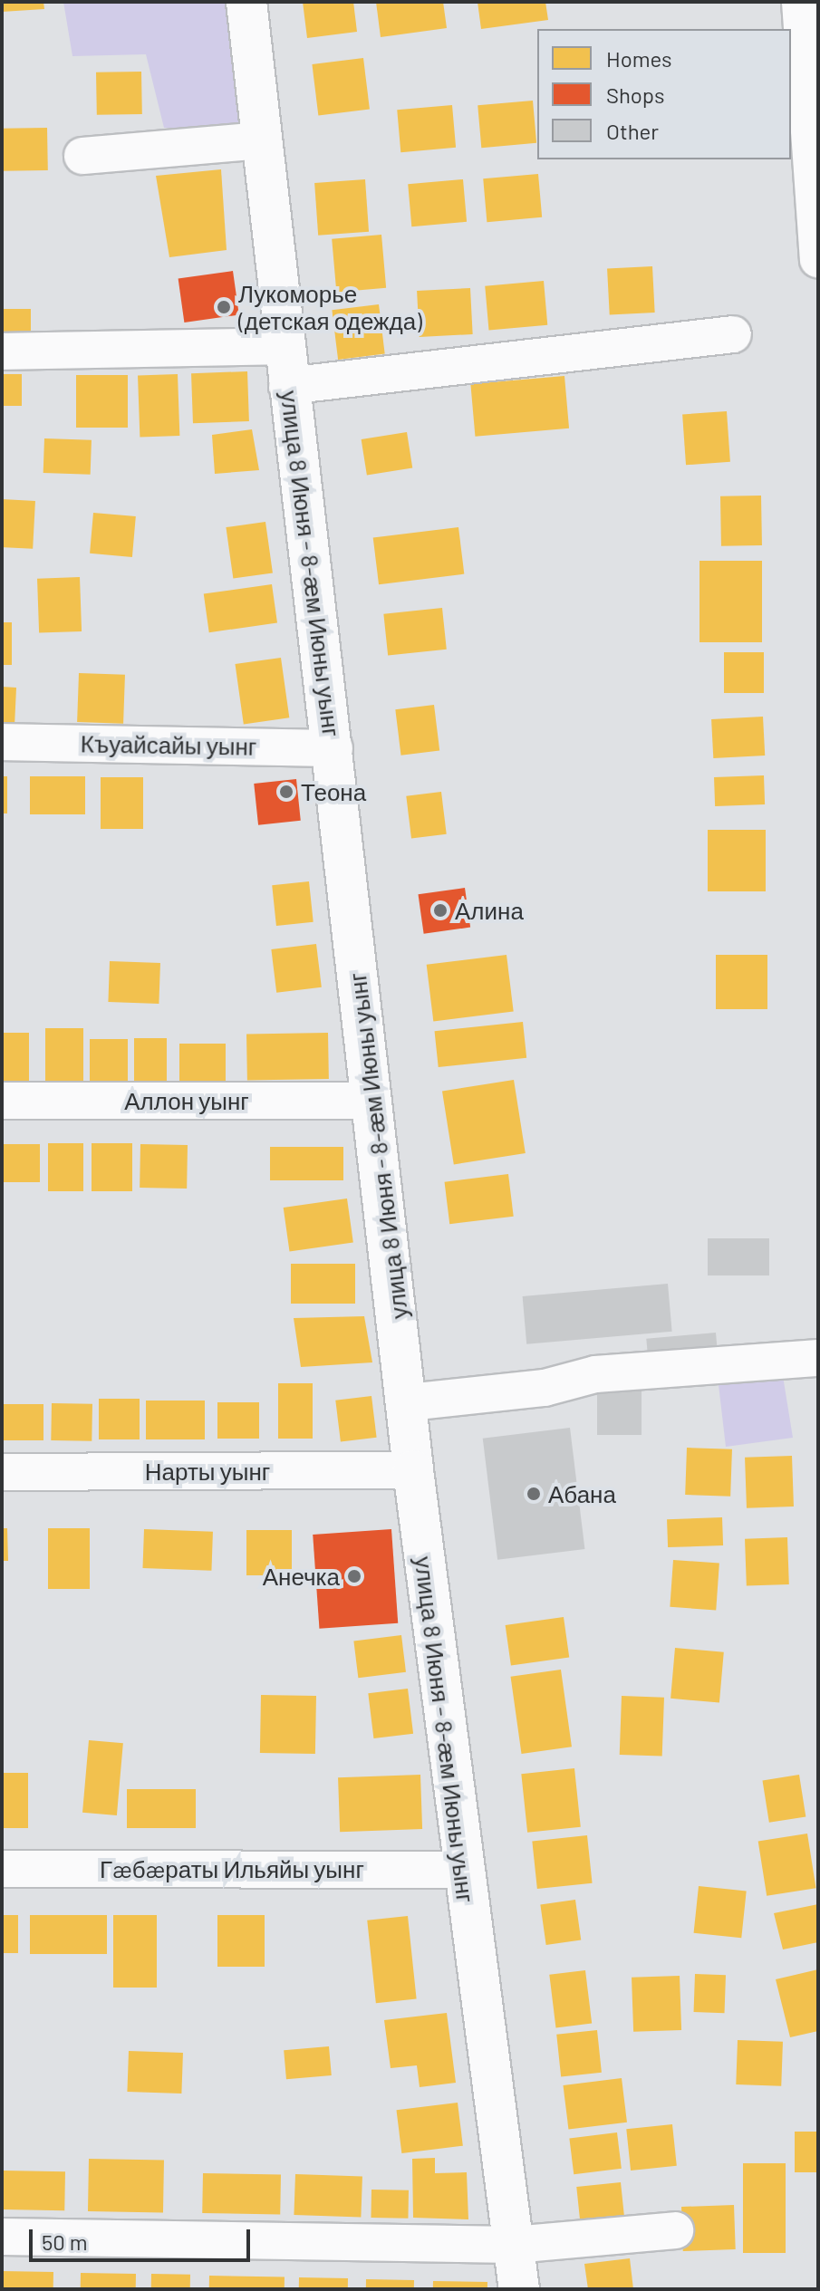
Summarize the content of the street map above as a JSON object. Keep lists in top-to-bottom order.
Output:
{
  "streets": {
    "highway": ["улица 8 Июня - 8-ӕм Июны уынг"],
    "street": [
      "Къуайсайы уынг",
      "Аллон уынг",
      "Нарты уынг",
      "Гæбæраты Ильяйы уынг"
    ]
  },
  "crossings": [
    ["улица 8 Июня - 8-ӕм Июны уынг", "Къуайсайы уынг"],
    ["улица 8 Июня - 8-ӕм Июны уынг", "Аллон уынг"],
    ["улица 8 Июня - 8-ӕм Июны уынг", "Нарты уынг"],
    ["улица 8 Июня - 8-ӕм Июны уынг", "Гæбæраты Ильяйы уынг"]
  ],
  "places": [
    "Лукоморье (детская одежда)",
    "Теона",
    "Алина",
    "Абана",
    "Анечка"
  ],
  "legend": ["Homes", "Shops", "Other"],
  "scale_bar": "50 m"
}
